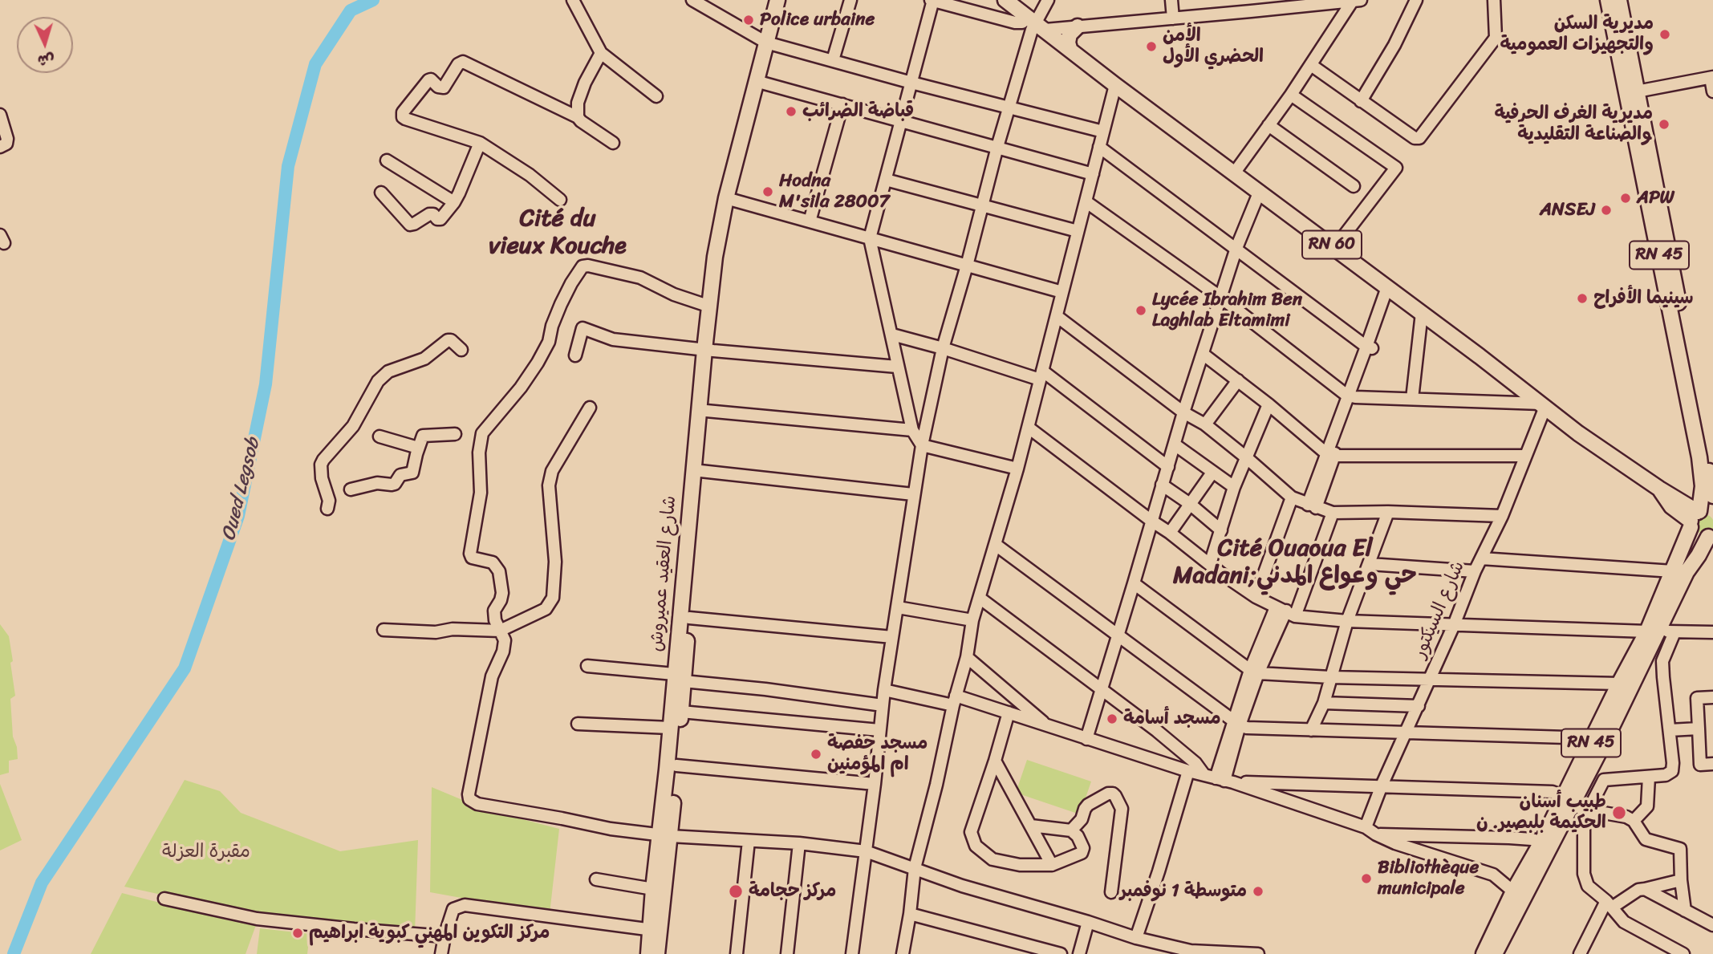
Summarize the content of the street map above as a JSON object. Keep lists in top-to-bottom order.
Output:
{
  "streets": {
    "main road": ["RN 60", "RN 45", "شارع العقيد عميروش"],
    "street": ["شارع السيكتور"]
  },
  "crossings": [
    ["RN 60", "RN 45"],
    ["RN 60", "شارع السيكتور"]
  ],
  "districts": ["Cité du vieux Kouche", "Cité Ouaoua El Madani;حي وعواع المدني"],
  "water": ["Oued Legsob"],
  "parks": ["مقبرة العزلة"],
  "places": [
    "Police urbaine",
    "مديرية السكن والتجهيزات العمومية",
    "الأمن الحضري الأول",
    "قباضة الضرائب",
    "مديرية الغرف الحرفية والصناعة التقليدية",
    "Hodna M'sila 28007",
    "APW",
    "ANSEJ",
    "سينيما الأفراح",
    "Lycée Ibrahim Ben Laghlab Eltamimi",
    "مسجد أسامة",
    "مسجد حفصة ام المؤمنين",
    "طبيب أسنان الحكيمة بلبصير. ن",
    "Bibliothèque municipale",
    "مركز حجامة",
    "متوسطة 1 نوفمبر",
    "مركز التكوين المهني كبوية ابراهيم"
  ],
  "north": "bottom"
}
